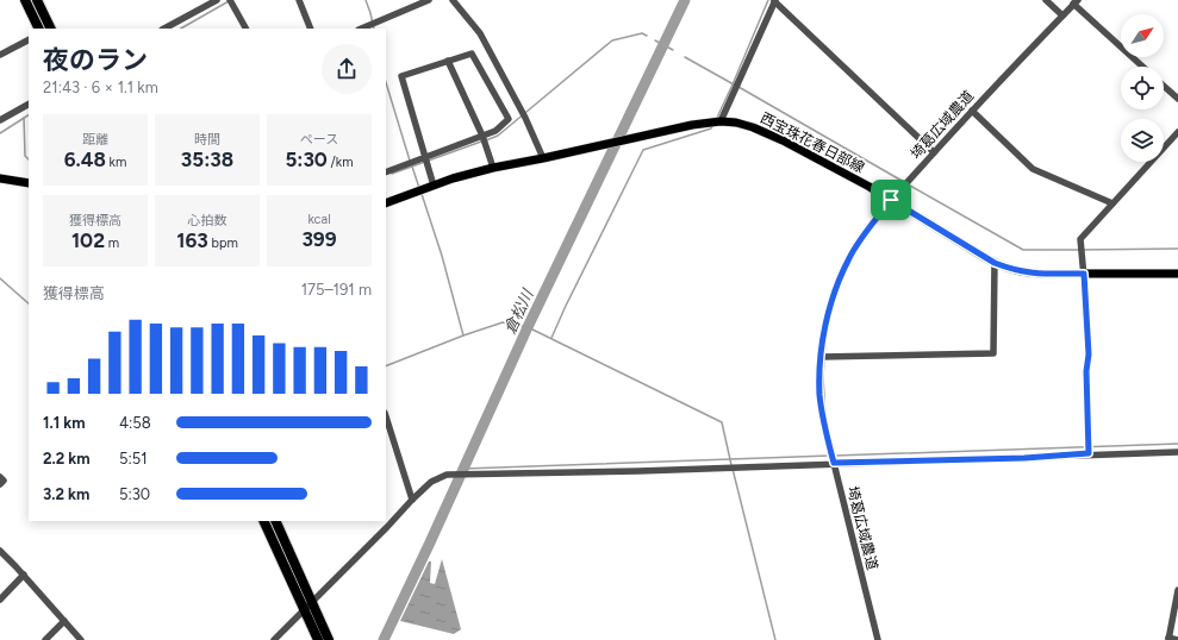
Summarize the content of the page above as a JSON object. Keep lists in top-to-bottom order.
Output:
{
  "streets": {
    "main road": ["西宝珠花春日部線"],
    "street": ["埼葛広域農道"]
  },
  "crossings": [
    ["埼葛広域農道", "西宝珠花春日部線"]
  ],
  "water": ["倉松川"],
  "north": "top right",
  "page": {
    "heading": ["夜のラン", "21:43 · 6 × 1.1 km"],
    "stats": [
      ["距離", "6.48 km"],
      ["時間", "35:38"],
      ["ペース", "5:30 /km"],
      ["獲得標高", "102 m"],
      ["心拍数", "163 bpm"],
      ["kcal", "399"]
    ],
    "chart": ["獲得標高", "175–191 m"],
    "list": [
      {
        "name": "1.1 km",
        "note": "4:58"
      },
      {
        "name": "2.2 km",
        "note": "5:51"
      },
      {
        "name": "3.2 km",
        "note": "5:30"
      }
    ]
  }
}
